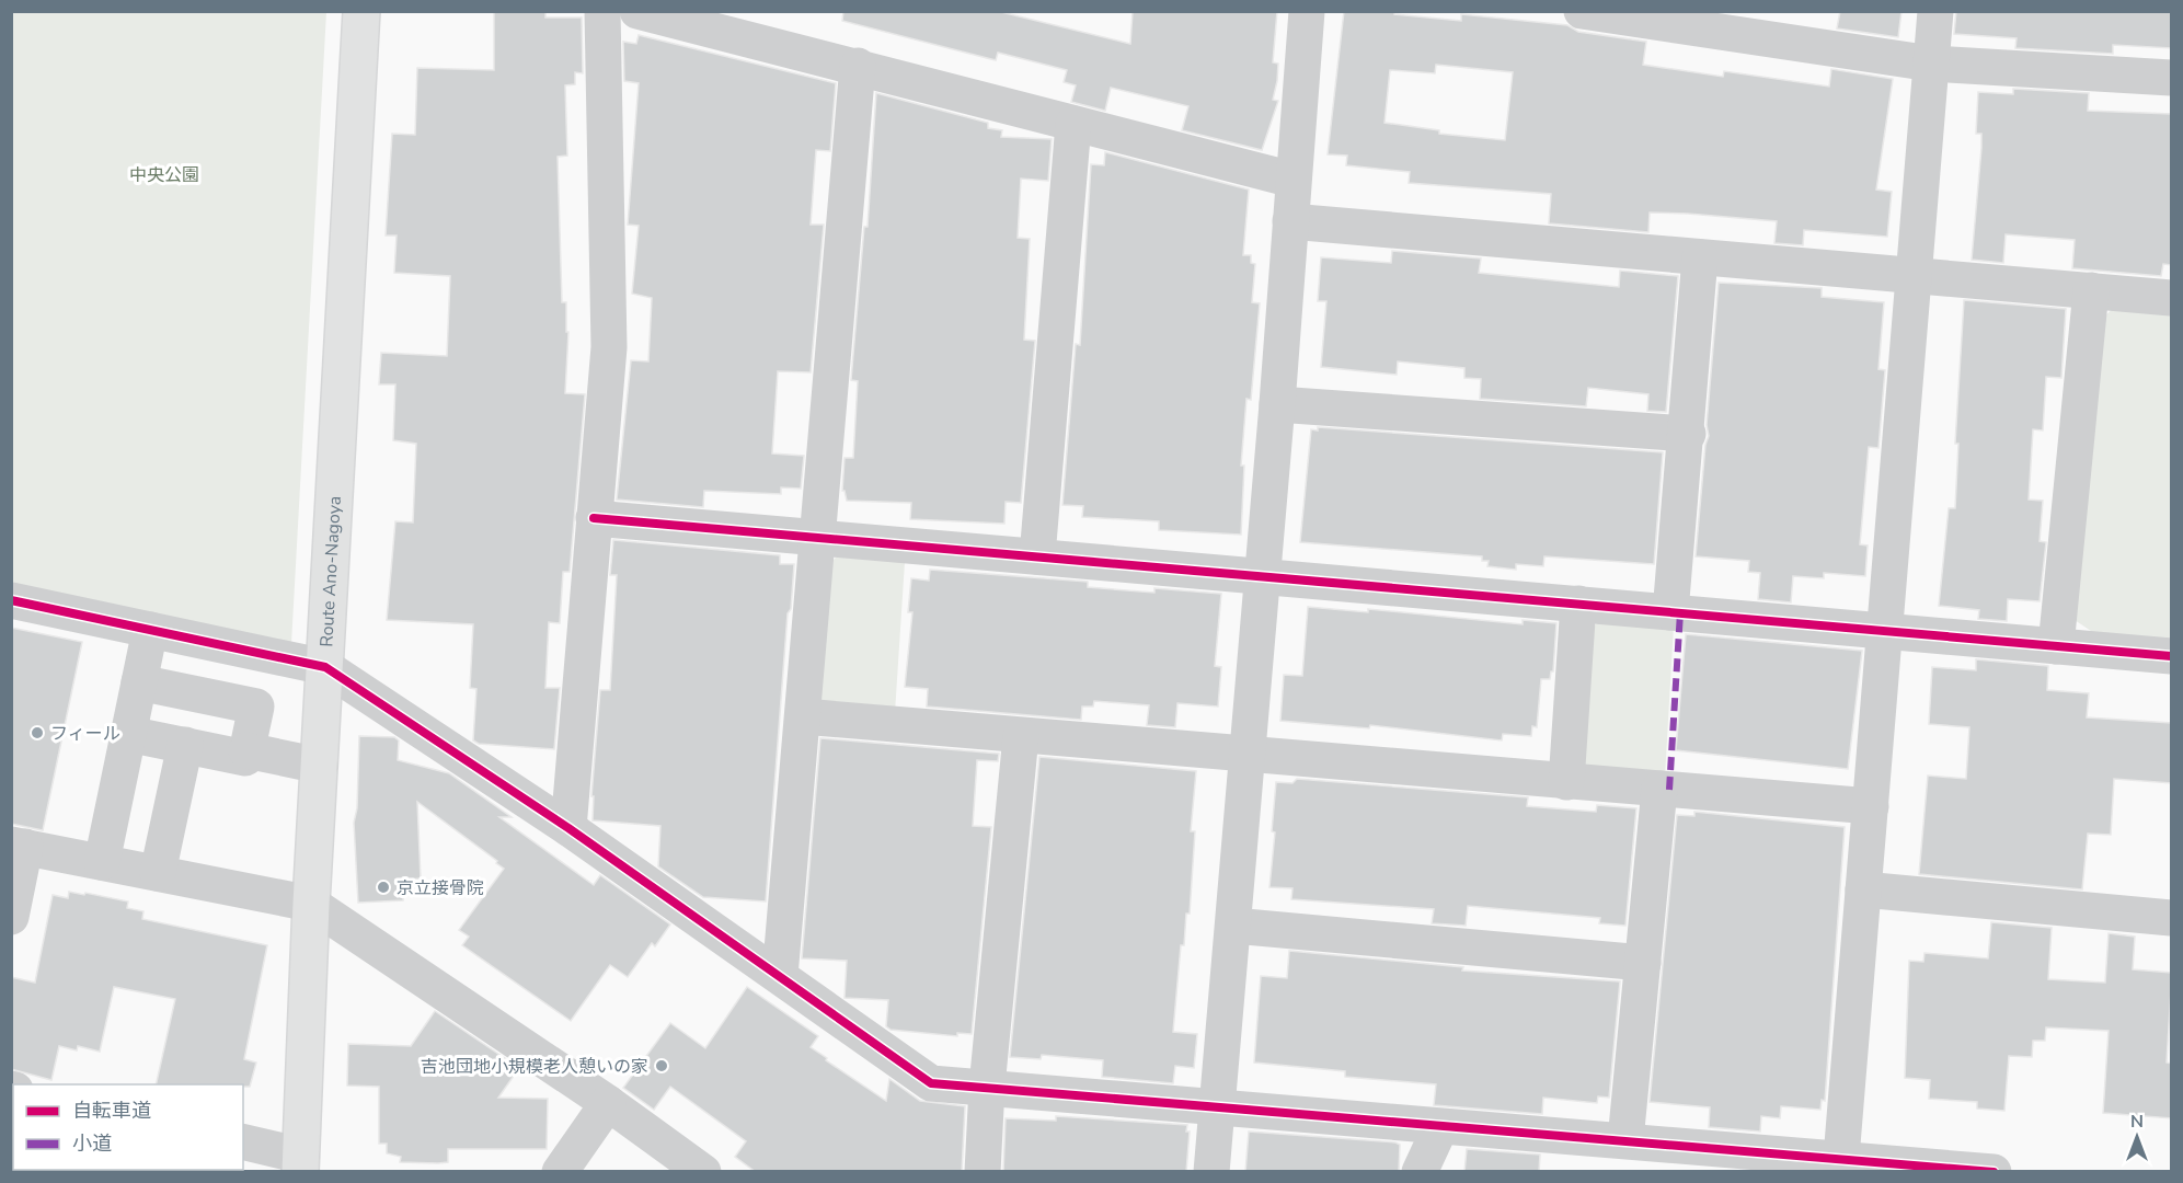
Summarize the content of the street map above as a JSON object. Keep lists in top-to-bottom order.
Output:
{
  "streets": {
    "main road": ["Route Ano-Nagoya"]
  },
  "parks": ["中央公園"],
  "places": ["フィール", "京立接骨院", "吉池団地小規模老人憩いの家"],
  "legend": ["自転車道", "小道"],
  "north": "top"
}
